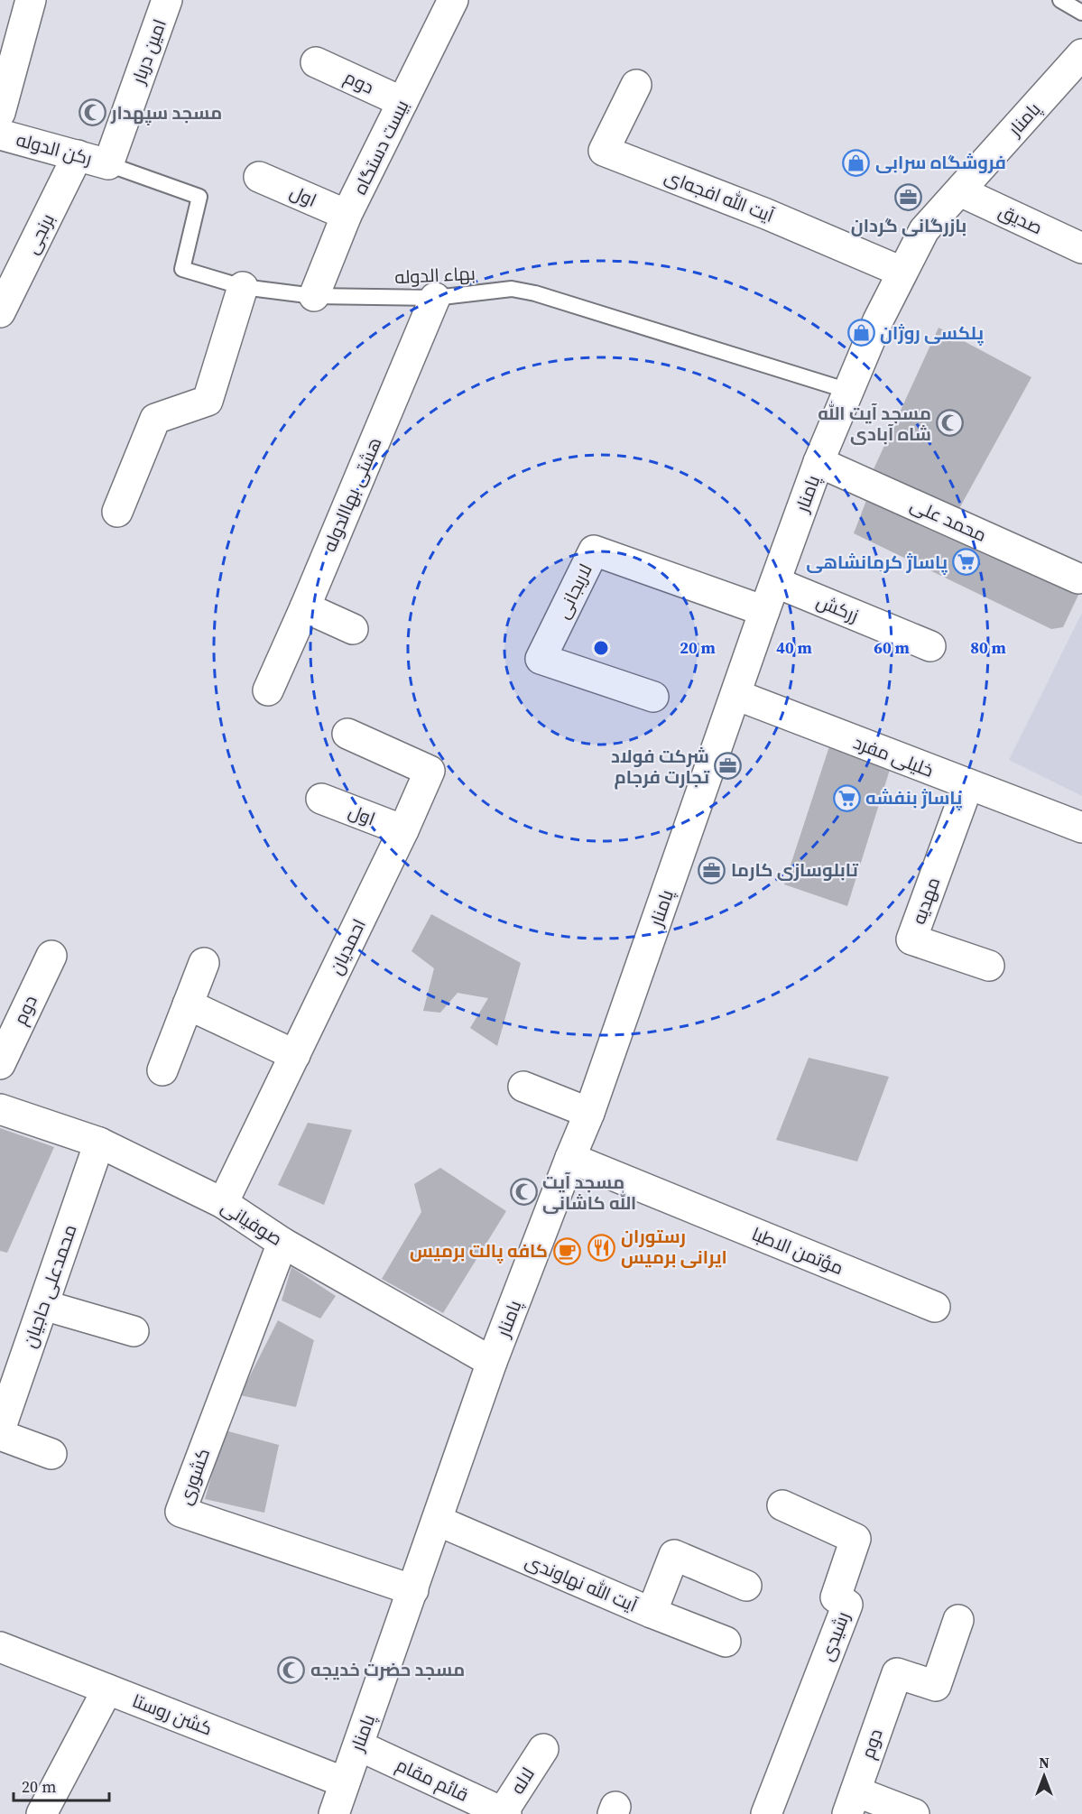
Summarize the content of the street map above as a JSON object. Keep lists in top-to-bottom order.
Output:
{
  "streets": {
    "street": [
      "امین دربار",
      "دوم",
      "پامنار",
      "بیست دستگاه",
      "رکن الدوله",
      "اول",
      "آیت الله افجه‌ای",
      "صدیق",
      "برنجی",
      "هشتی بهاالدوله",
      "محمد علی",
      "لاریجانی",
      "زرکش",
      "خلیلی مفرد",
      "مهدیه",
      "احمدیان",
      "صوفیانی",
      "مؤتمن الاطبا",
      "محمدعلی حاجیان",
      "کشوری",
      "آیت الله نهاوندی",
      "رشیدی",
      "کشن روستا",
      "قائم مقام",
      "لاله"
    ],
    "lane": ["بهاء الدوله"]
  },
  "crossings": [
    ["امین دربار", "رکن الدوله"],
    ["امین دربار", "بهاء الدوله"],
    ["دوم", "بیست دستگاه"],
    ["پامنار", "آیت الله افجه‌ای"],
    ["پامنار", "صدیق"],
    ["پامنار", "بهاء الدوله"],
    ["پامنار", "محمد علی"],
    ["پامنار", "لاریجانی"],
    ["پامنار", "زرکش"],
    ["پامنار", "خلیلی مفرد"],
    ["پامنار", "صوفیانی"],
    ["پامنار", "مؤتمن الاطبا"],
    ["پامنار", "کشوری"],
    ["پامنار", "آیت الله نهاوندی"],
    ["پامنار", "کشن روستا"],
    ["پامنار", "قائم مقام"],
    ["بیست دستگاه", "اول"],
    ["بیست دستگاه", "بهاء الدوله"],
    ["رکن الدوله", "برنجی"],
    ["رکن الدوله", "بهاء الدوله"],
    ["اول", "احمدیان"],
    ["بهاء الدوله", "هشتی بهاالدوله"],
    ["خلیلی مفرد", "مهدیه"],
    ["احمدیان", "صوفیانی"],
    ["صوفیانی", "محمدعلی حاجیان"],
    ["صوفیانی", "کشوری"],
    ["قائم مقام", "لاله"]
  ],
  "places": {
    "mosque": [
      "مسجد سپهدار",
      "مسجد آیت الله شاه آبادی",
      "مسجد آیت الله کاشانی",
      "مسجد حضرت خدیجه"
    ],
    "shop": ["فروشگاه سرابی", "پلکسی روژان"],
    "office": ["بازرگانی گردان", "شرکت فولاد تجارت فرجام", "تابلوسازی کارما"],
    "supermarket": ["پاساژ کرمانشاهی", "پاساژ بنفشه"],
    "restaurant": ["رستوران ایرانی برمیس"],
    "cafe": ["کافه پالت برمیس"]
  },
  "scale_bar": "20 m",
  "north": "top",
  "rings": [
    "20 m",
    "40 m",
    "60 m",
    "80 m"
  ]
}
